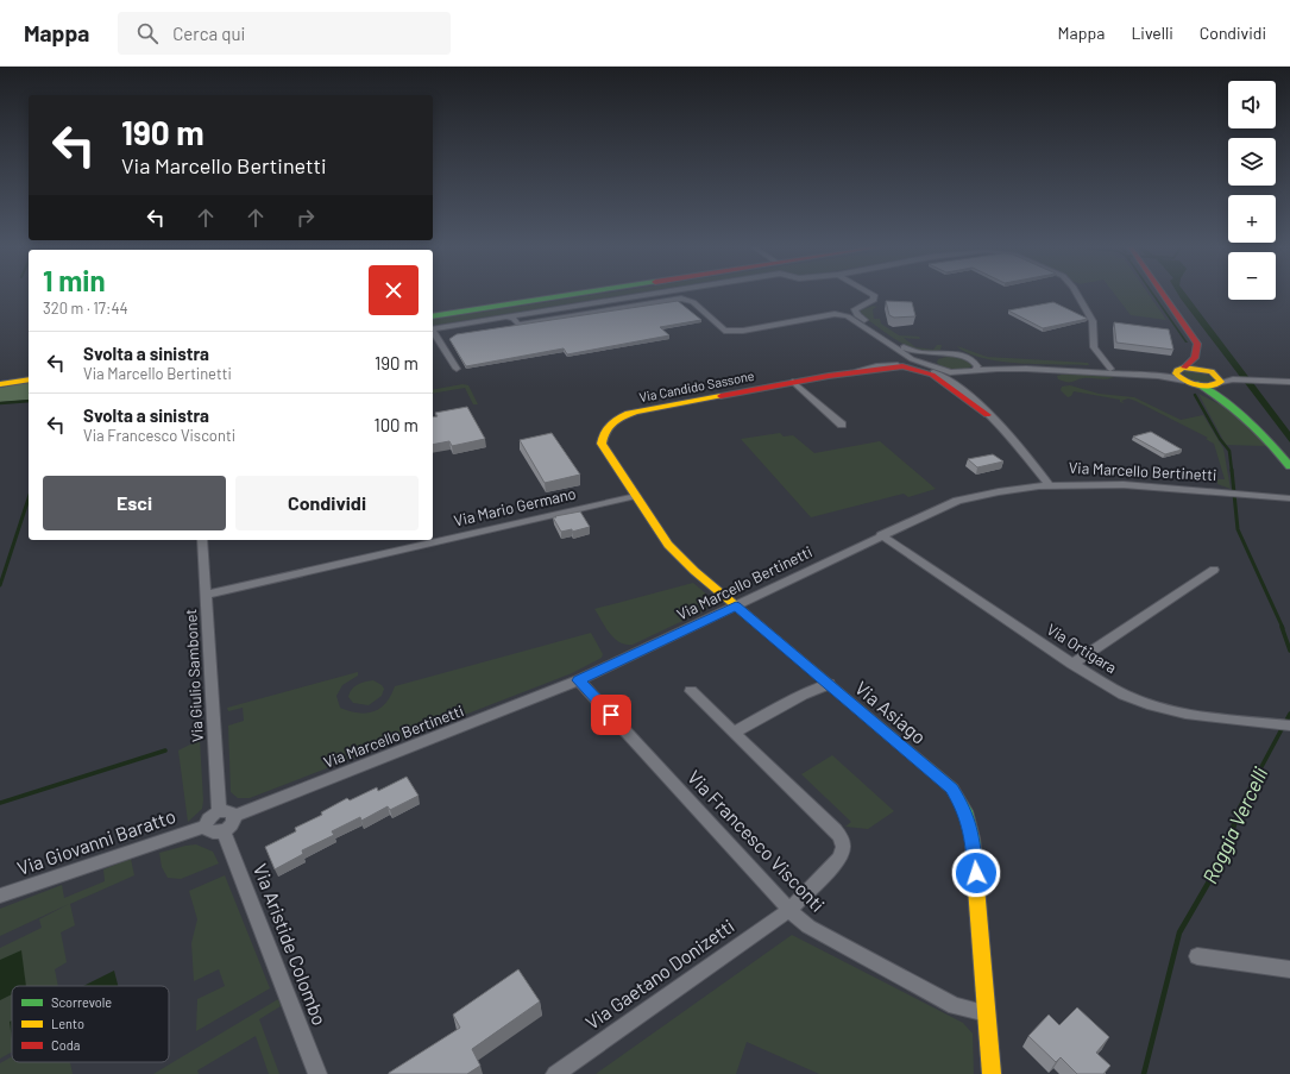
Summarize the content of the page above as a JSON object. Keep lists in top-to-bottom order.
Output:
{
  "streets": {
    "main road": ["Via Candido Sassone", "Via Asiago"],
    "street": [
      "Via Marcello Bertinetti",
      "Via Mario Germano",
      "Via Ortigara",
      "Via Giulio Sambonet",
      "Via Francesco Visconti",
      "Via Giovanni Baratto",
      "Via Aristide Colombo",
      "Via Gaetano Donizetti"
    ]
  },
  "crossings": [
    ["Via Candido Sassone", "Via Asiago"],
    ["Via Marcello Bertinetti", "Via Ortigara"],
    ["Via Marcello Bertinetti", "Via Giulio Sambonet"],
    ["Via Marcello Bertinetti", "Via Asiago"],
    ["Via Marcello Bertinetti", "Via Francesco Visconti"],
    ["Via Marcello Bertinetti", "Via Giovanni Baratto"],
    ["Via Marcello Bertinetti", "Via Aristide Colombo"],
    ["Via Mario Germano", "Via Giulio Sambonet"],
    ["Via Mario Germano", "Via Asiago"],
    ["Via Giulio Sambonet", "Via Giovanni Baratto"],
    ["Via Giulio Sambonet", "Via Aristide Colombo"],
    ["Via Asiago", "Via Francesco Visconti"],
    ["Via Francesco Visconti", "Via Gaetano Donizetti"],
    ["Via Giovanni Baratto", "Via Aristide Colombo"]
  ],
  "water": ["Roggia Vercelli"],
  "legend": ["Scorrevole", "Lento", "Coda"],
  "page": {
    "header": "Mappa",
    "search": "Cerca qui",
    "nav": ["Mappa", "Livelli", "Condividi"],
    "map_buttons": ["+", "−"],
    "turn": ["190 m", "Via Marcello Bertinetti"],
    "heading": ["1 min", "320 m · 17:44"],
    "list": [
      {
        "name": "Svolta a sinistra",
        "note": "Via Marcello Bertinetti",
        "value": "190 m"
      },
      {
        "name": "Svolta a sinistra",
        "note": "Via Francesco Visconti",
        "value": "100 m"
      }
    ],
    "buttons": ["Esci", "Condividi"]
  }
}
